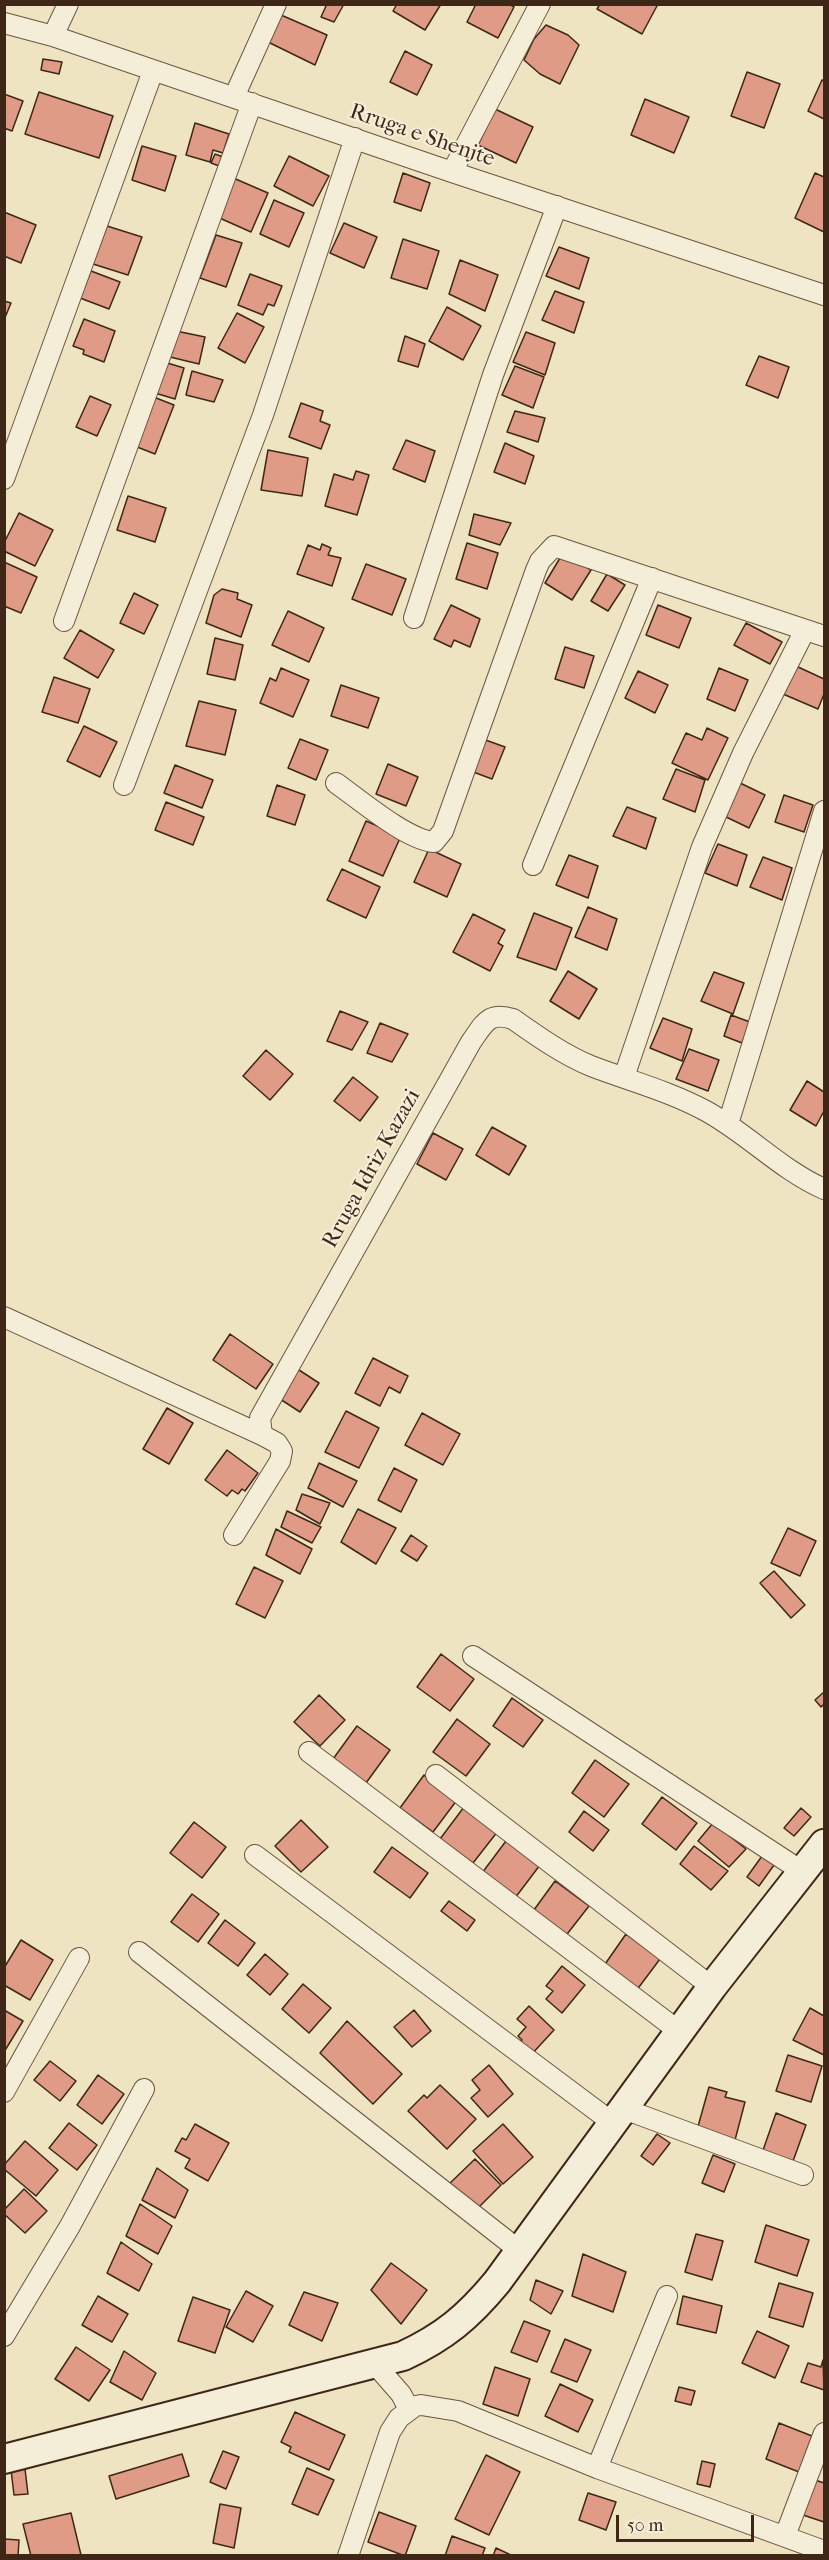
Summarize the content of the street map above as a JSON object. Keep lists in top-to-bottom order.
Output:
{
  "streets": {
    "street": ["Rruga e Shenjte", "Rruga Idriz Kazazi"]
  },
  "scale_bar": "50 m"
}
